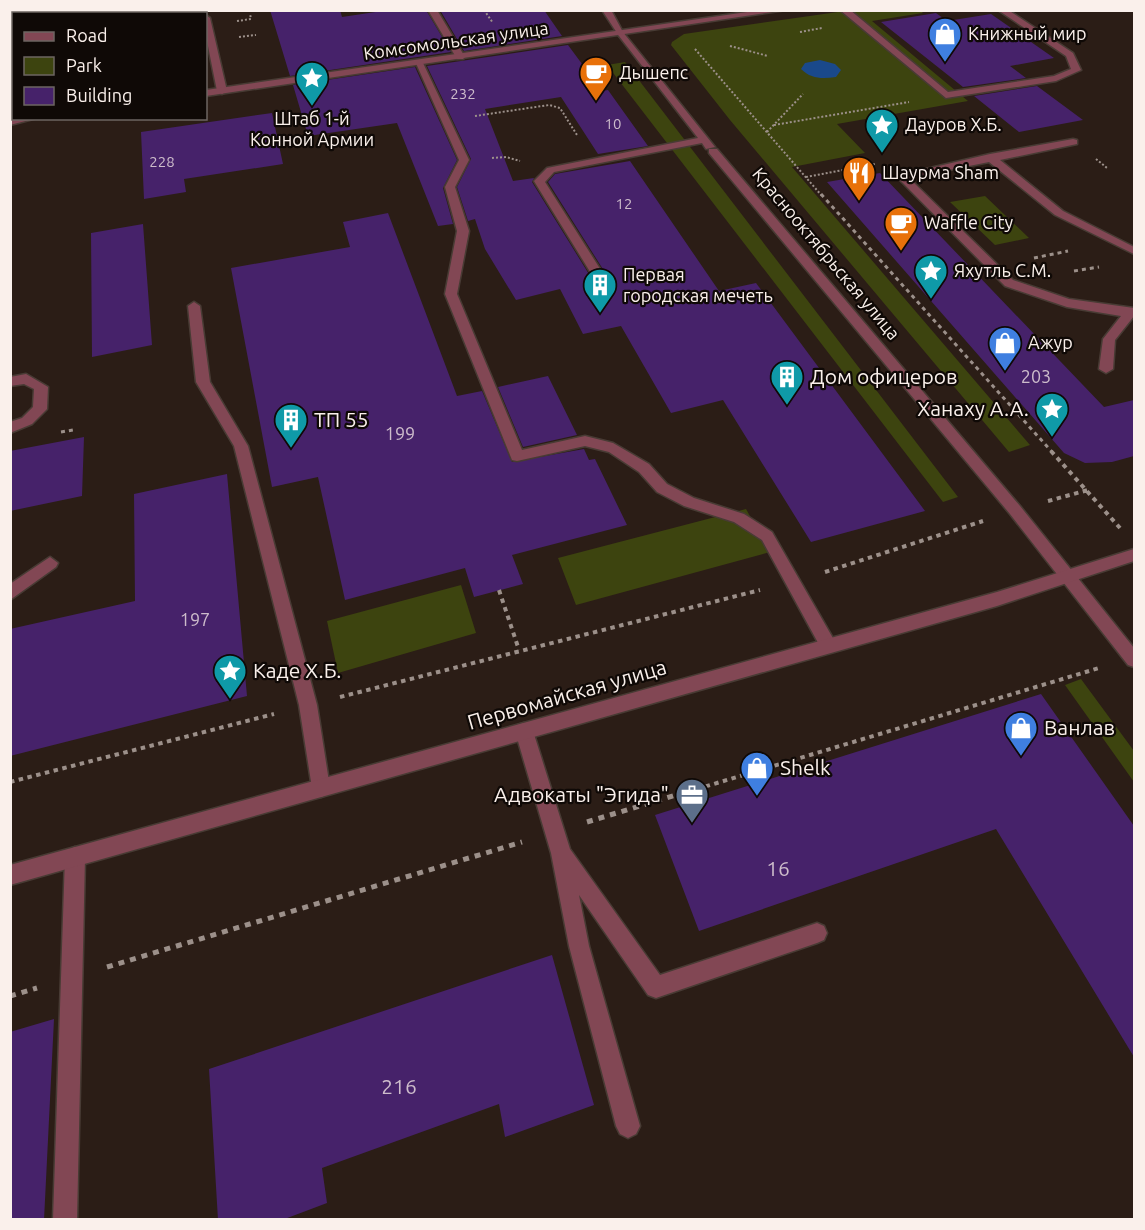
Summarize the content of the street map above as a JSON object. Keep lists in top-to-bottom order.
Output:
{
  "streets": {
    "street": ["Комсомольская улица", "Краснооктябрьская улица", "Первомайская улица"]
  },
  "crossings": [
    ["Комсомольская улица", "Краснооктябрьская улица"],
    ["Краснооктябрьская улица", "Первомайская улица"]
  ],
  "places": {
    "shop": [
      "Книжный мир",
      "Ажур",
      "Ванлав",
      "Shelk"
    ],
    "cafe": ["Дышепс", "Waffle City"],
    "place": [
      "Штаб 1-й Конной Армии",
      "Дауров Х.Б.",
      "Яхутль С.М.",
      "Ханаху А.А.",
      "Каде Х.Б."
    ],
    "restaurant": ["Шаурма Sham"],
    "building": ["Первая городская мечеть", "Дом офицеров", "ТП 55"],
    "office": ["Адвокаты \"Эгида\""]
  },
  "house_numbers": [
    "232",
    "10",
    "228",
    "12",
    "203",
    "199",
    "197",
    "16",
    "216"
  ],
  "legend": ["Road", "Park", "Building"]
}
